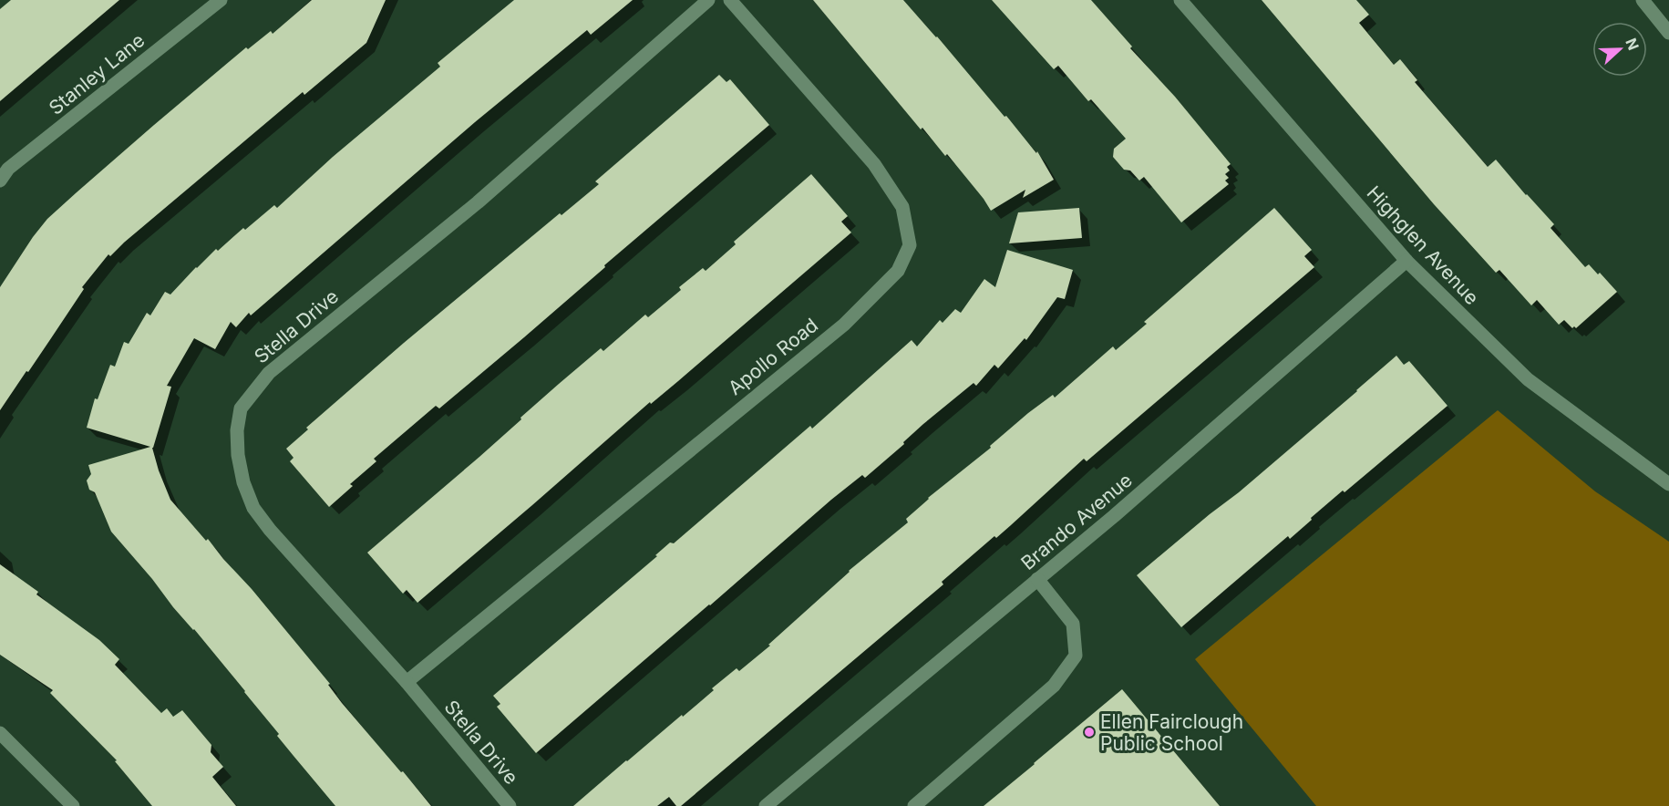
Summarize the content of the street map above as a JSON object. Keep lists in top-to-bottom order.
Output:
{
  "streets": {
    "street": [
      "Stanley Lane",
      "Highglen Avenue",
      "Stella Drive",
      "Apollo Road",
      "Brando Avenue"
    ]
  },
  "crossings": [
    ["Highglen Avenue", "Brando Avenue"],
    ["Stella Drive", "Apollo Road"]
  ],
  "places": ["Ellen Fairclough Public School"],
  "north": "right"
}
